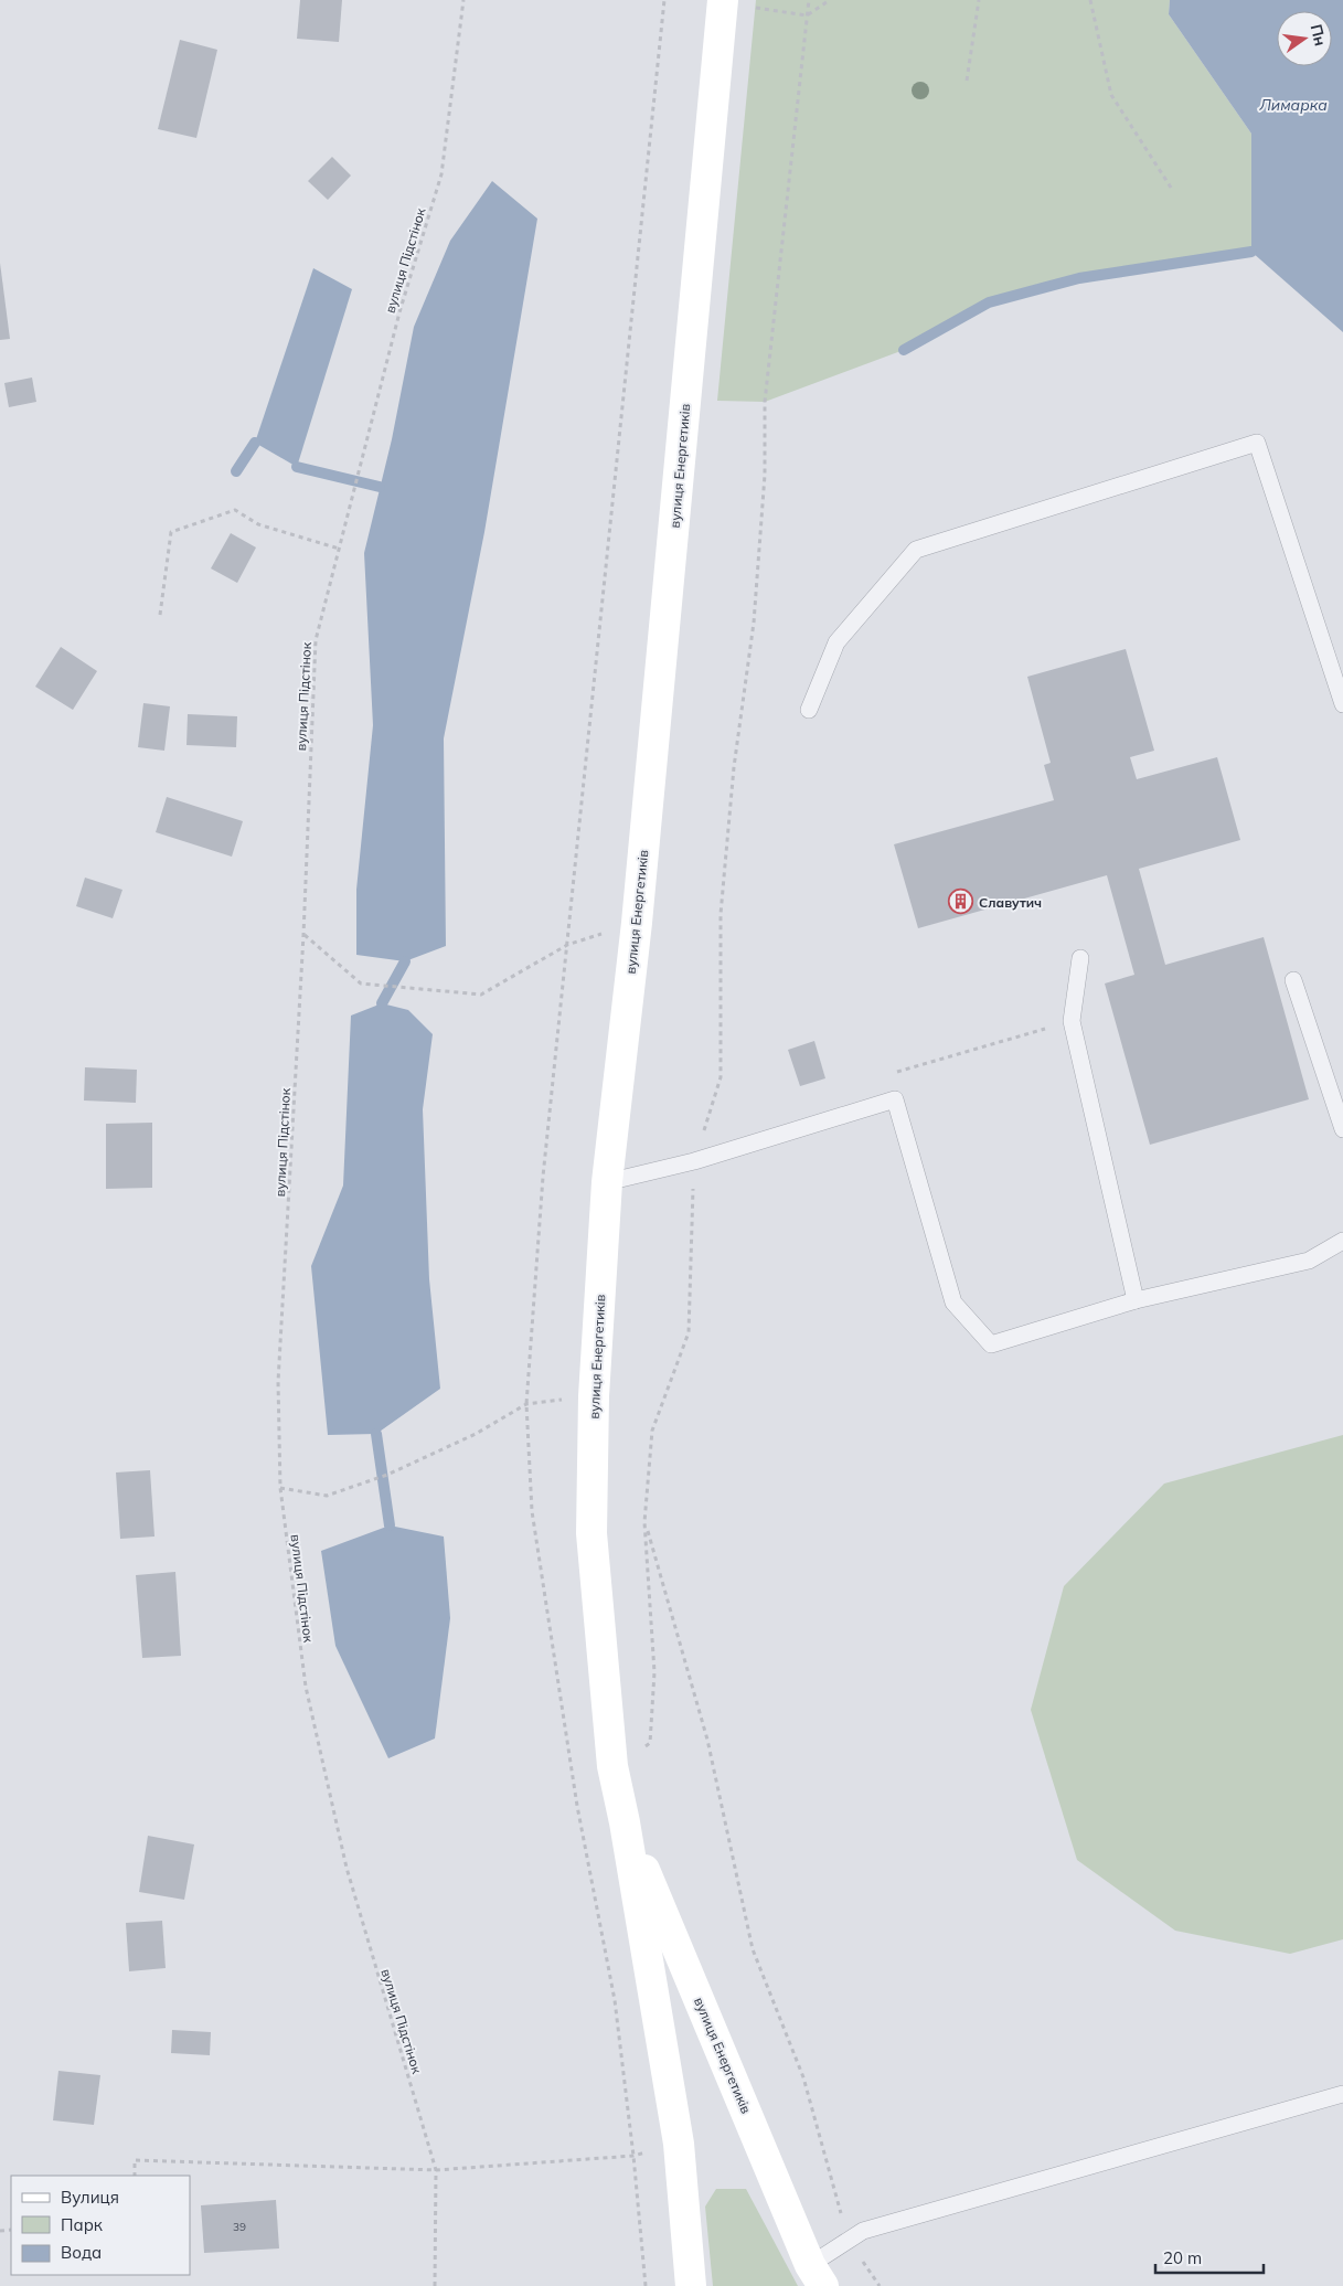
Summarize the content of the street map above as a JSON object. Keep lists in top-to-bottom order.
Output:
{
  "streets": {
    "main road": ["вулиця Енергетиків"],
    "path": ["вулиця Підстінок"]
  },
  "water": ["Лимарка"],
  "places": {
    "building": ["Славутич"]
  },
  "house_numbers": ["39"],
  "legend": ["Вулиця", "Парк", "Вода"],
  "scale_bar": "20 m",
  "north": "right"
}
